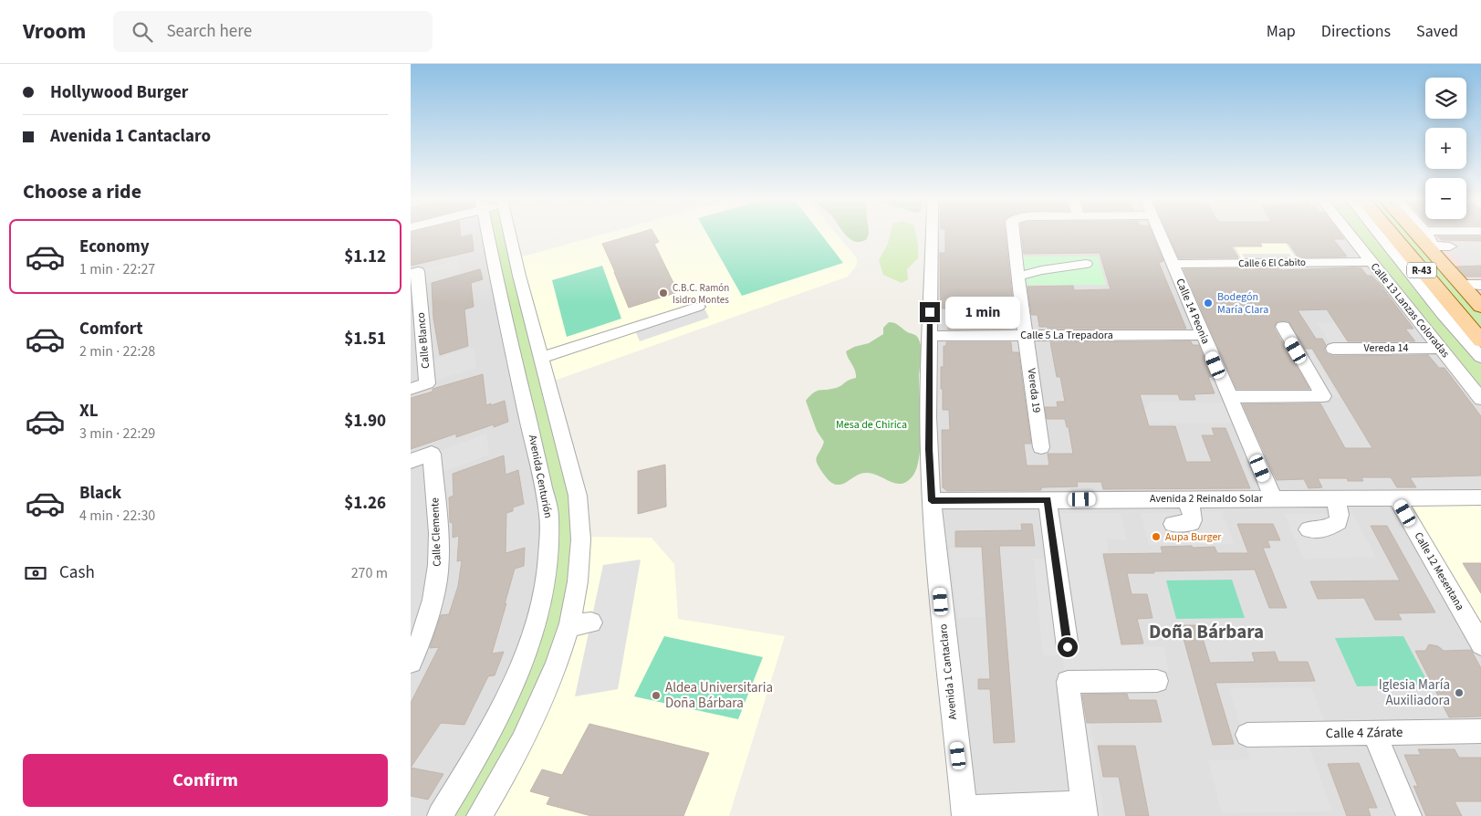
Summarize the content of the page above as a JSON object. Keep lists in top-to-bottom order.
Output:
{
  "streets": {
    "main road": ["R-43"],
    "street": [
      "Calle 6 El Cabito",
      "Calle 13 Lanzas Coloradas",
      "Calle 14 Peonia",
      "Calle 5 La Trepadora",
      "Calle Blanco",
      "Vereda 14",
      "Vereda 19",
      "Avenida Centurión",
      "Avenida 2 Reinaldo Solar",
      "Calle Clemente",
      "Calle 12 Mesentana",
      "Avenida 1 Cantaclaro",
      "Calle 4 Zárate"
    ]
  },
  "crossings": [
    ["Calle 6 El Cabito", "Calle 13 Lanzas Coloradas"],
    ["Calle 6 El Cabito", "Calle 14 Peonia"],
    ["Calle 13 Lanzas Coloradas", "Vereda 14"],
    ["Calle 14 Peonia", "Calle 5 La Trepadora"],
    ["Calle 14 Peonia", "Avenida 2 Reinaldo Solar"],
    ["Calle 5 La Trepadora", "Vereda 19"],
    ["Calle 5 La Trepadora", "Avenida 1 Cantaclaro"],
    ["Avenida 2 Reinaldo Solar", "Calle 12 Mesentana"],
    ["Avenida 2 Reinaldo Solar", "Avenida 1 Cantaclaro"]
  ],
  "districts": ["Doña Bárbara"],
  "parks": ["Mesa de Chirica"],
  "places": [
    "C.B.C. Ramón Isidro Montes",
    "Bodegón María Clara",
    "Aupa Burger",
    "Iglesia María Auxiliadora",
    "Aldea Universitaria Doña Bárbara"
  ],
  "page": {
    "header": "Vroom",
    "search": "Search here",
    "nav": ["Map", "Directions", "Saved"],
    "banner": ["Hollywood Burger", "Avenida 1 Cantaclaro"],
    "map_buttons": ["+", "−"],
    "heading": "Choose a ride",
    "list": [
      {
        "name": "Economy",
        "note": "1 min · 22:27",
        "value": "$1.12"
      },
      {
        "name": "Comfort",
        "note": "2 min · 22:28",
        "value": "$1.51"
      },
      {
        "name": "XL",
        "note": "3 min · 22:29",
        "value": "$1.90"
      },
      {
        "name": "Black",
        "note": "4 min · 22:30",
        "value": "$1.26"
      }
    ],
    "bubble": "1 min",
    "pay": ["Cash", "270 m"],
    "buttons": "Confirm"
  }
}
